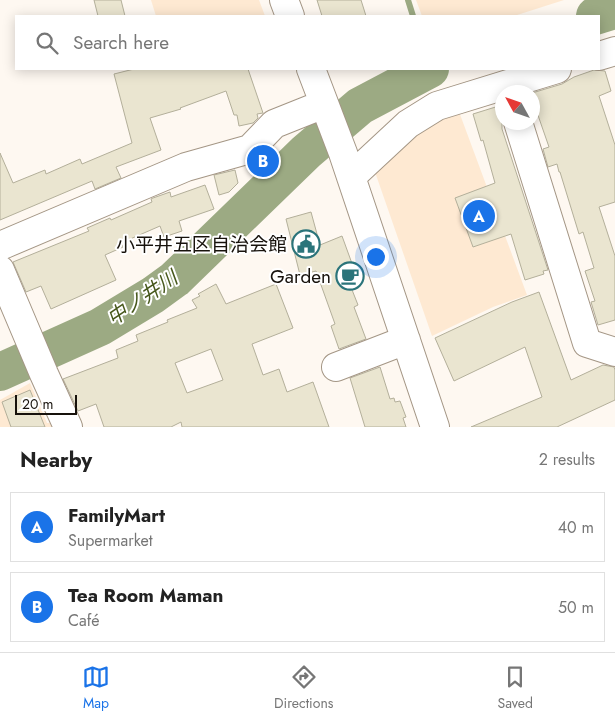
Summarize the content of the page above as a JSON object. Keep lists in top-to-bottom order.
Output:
{
  "water": ["中ノ井川"],
  "places": {
    "public building": ["小平井五区自治会館"],
    "cafe": ["Garden"]
  },
  "scale_bar": "20 m",
  "north": "top left",
  "page": {
    "search": "Search here",
    "pins": ["B", "A"],
    "scale": "20 m",
    "heading": ["Nearby", "2 results"],
    "list": [
      {
        "mark": "A",
        "name": "FamilyMart",
        "note": "Supermarket",
        "value": "40 m"
      },
      {
        "mark": "B",
        "name": "Tea Room Maman",
        "note": "Café",
        "value": "50 m"
      }
    ],
    "nav": ["Map", "Directions", "Saved"]
  }
}
